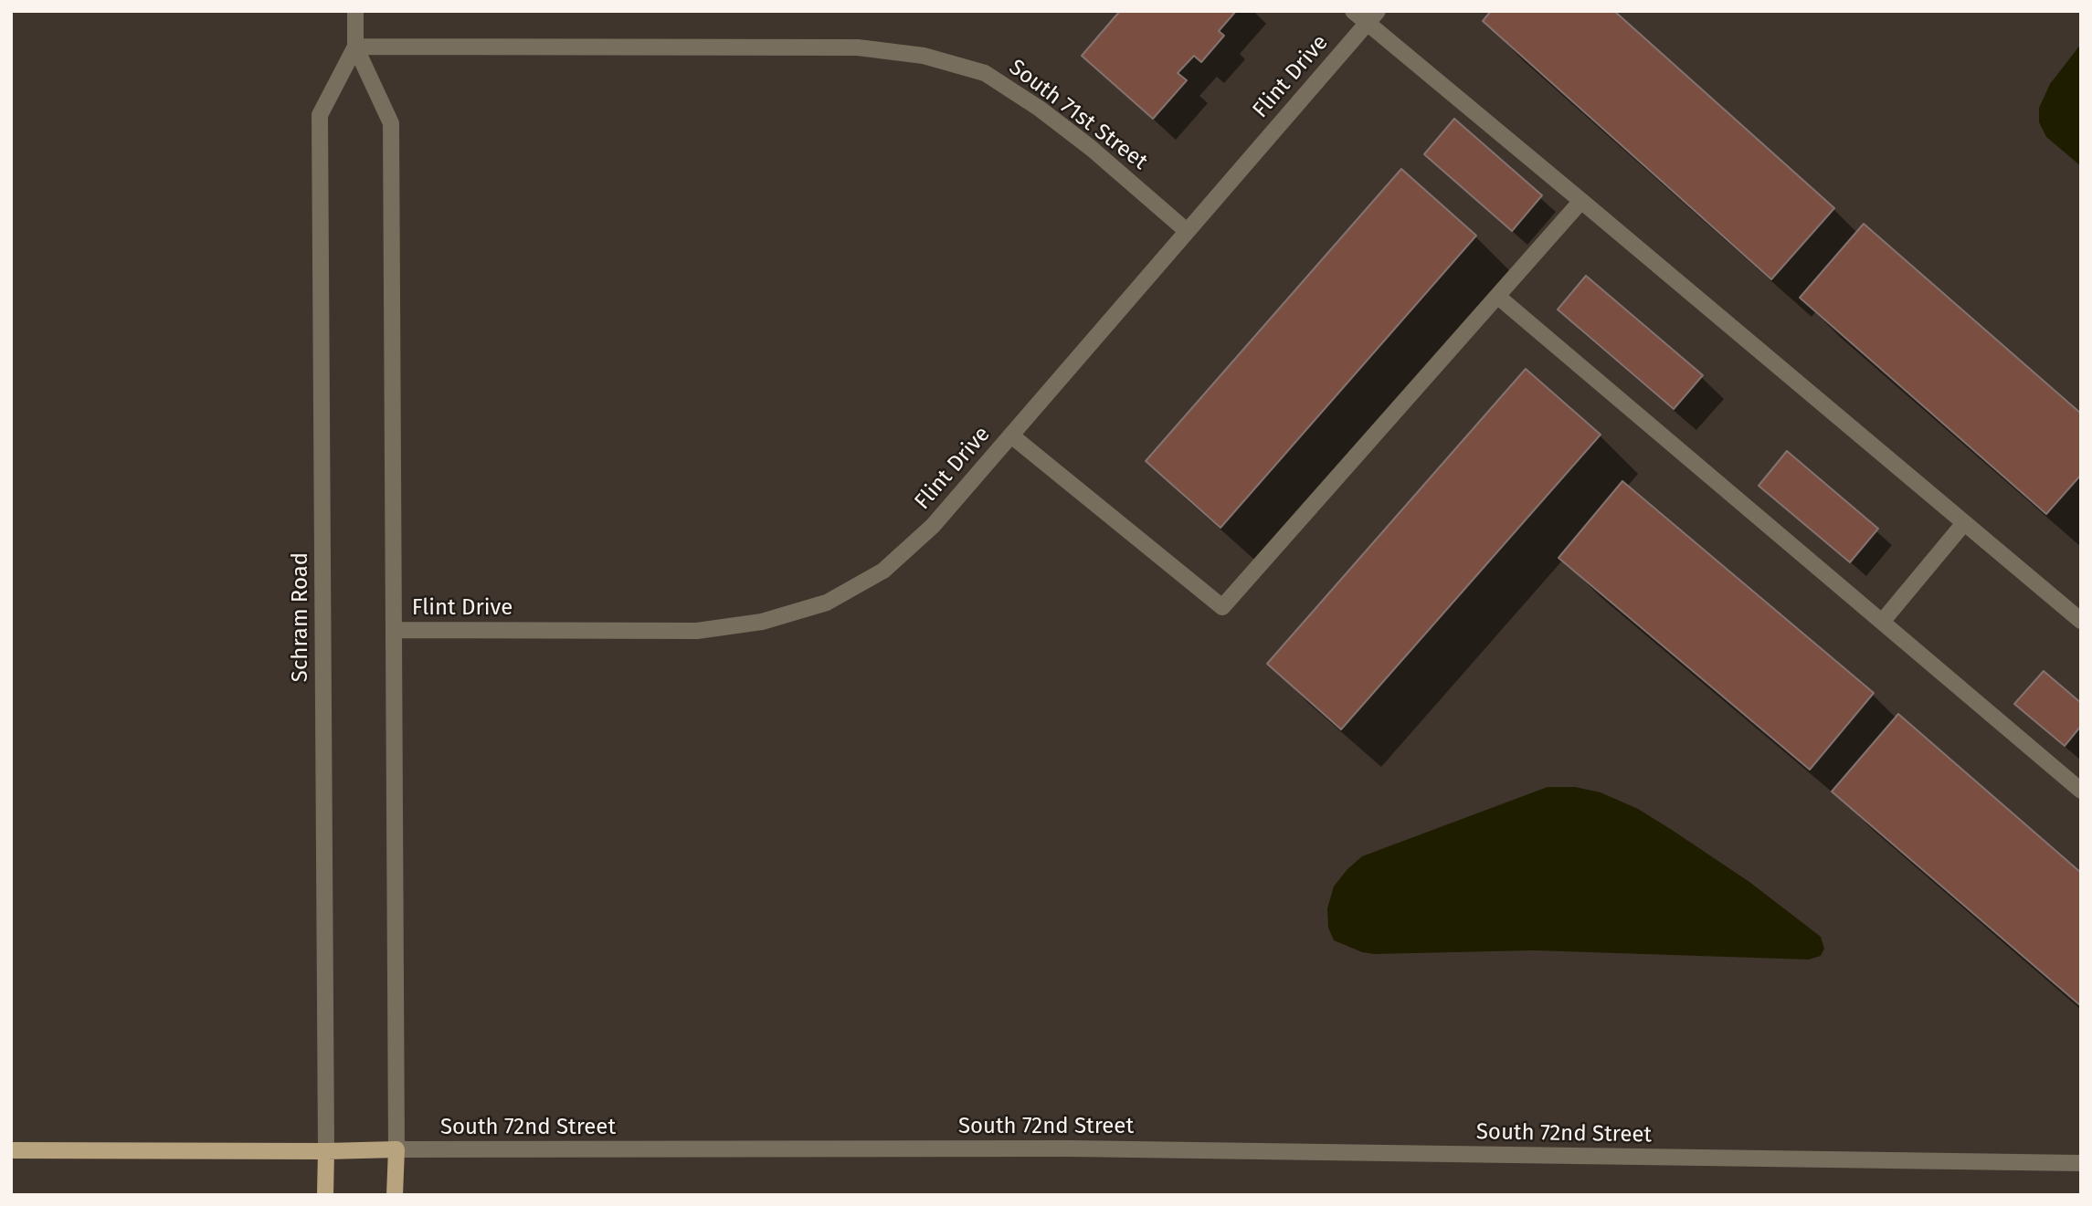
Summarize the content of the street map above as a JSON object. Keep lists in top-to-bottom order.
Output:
{
  "streets": {
    "main road": ["Schram Road", "South 72nd Street"],
    "street": ["Flint Drive", "South 71st Street"]
  },
  "crossings": [
    ["Flint Drive", "South 71st Street"],
    ["Flint Drive", "Schram Road"],
    ["South 71st Street", "Schram Road"],
    ["Schram Road", "South 72nd Street"]
  ]
}
